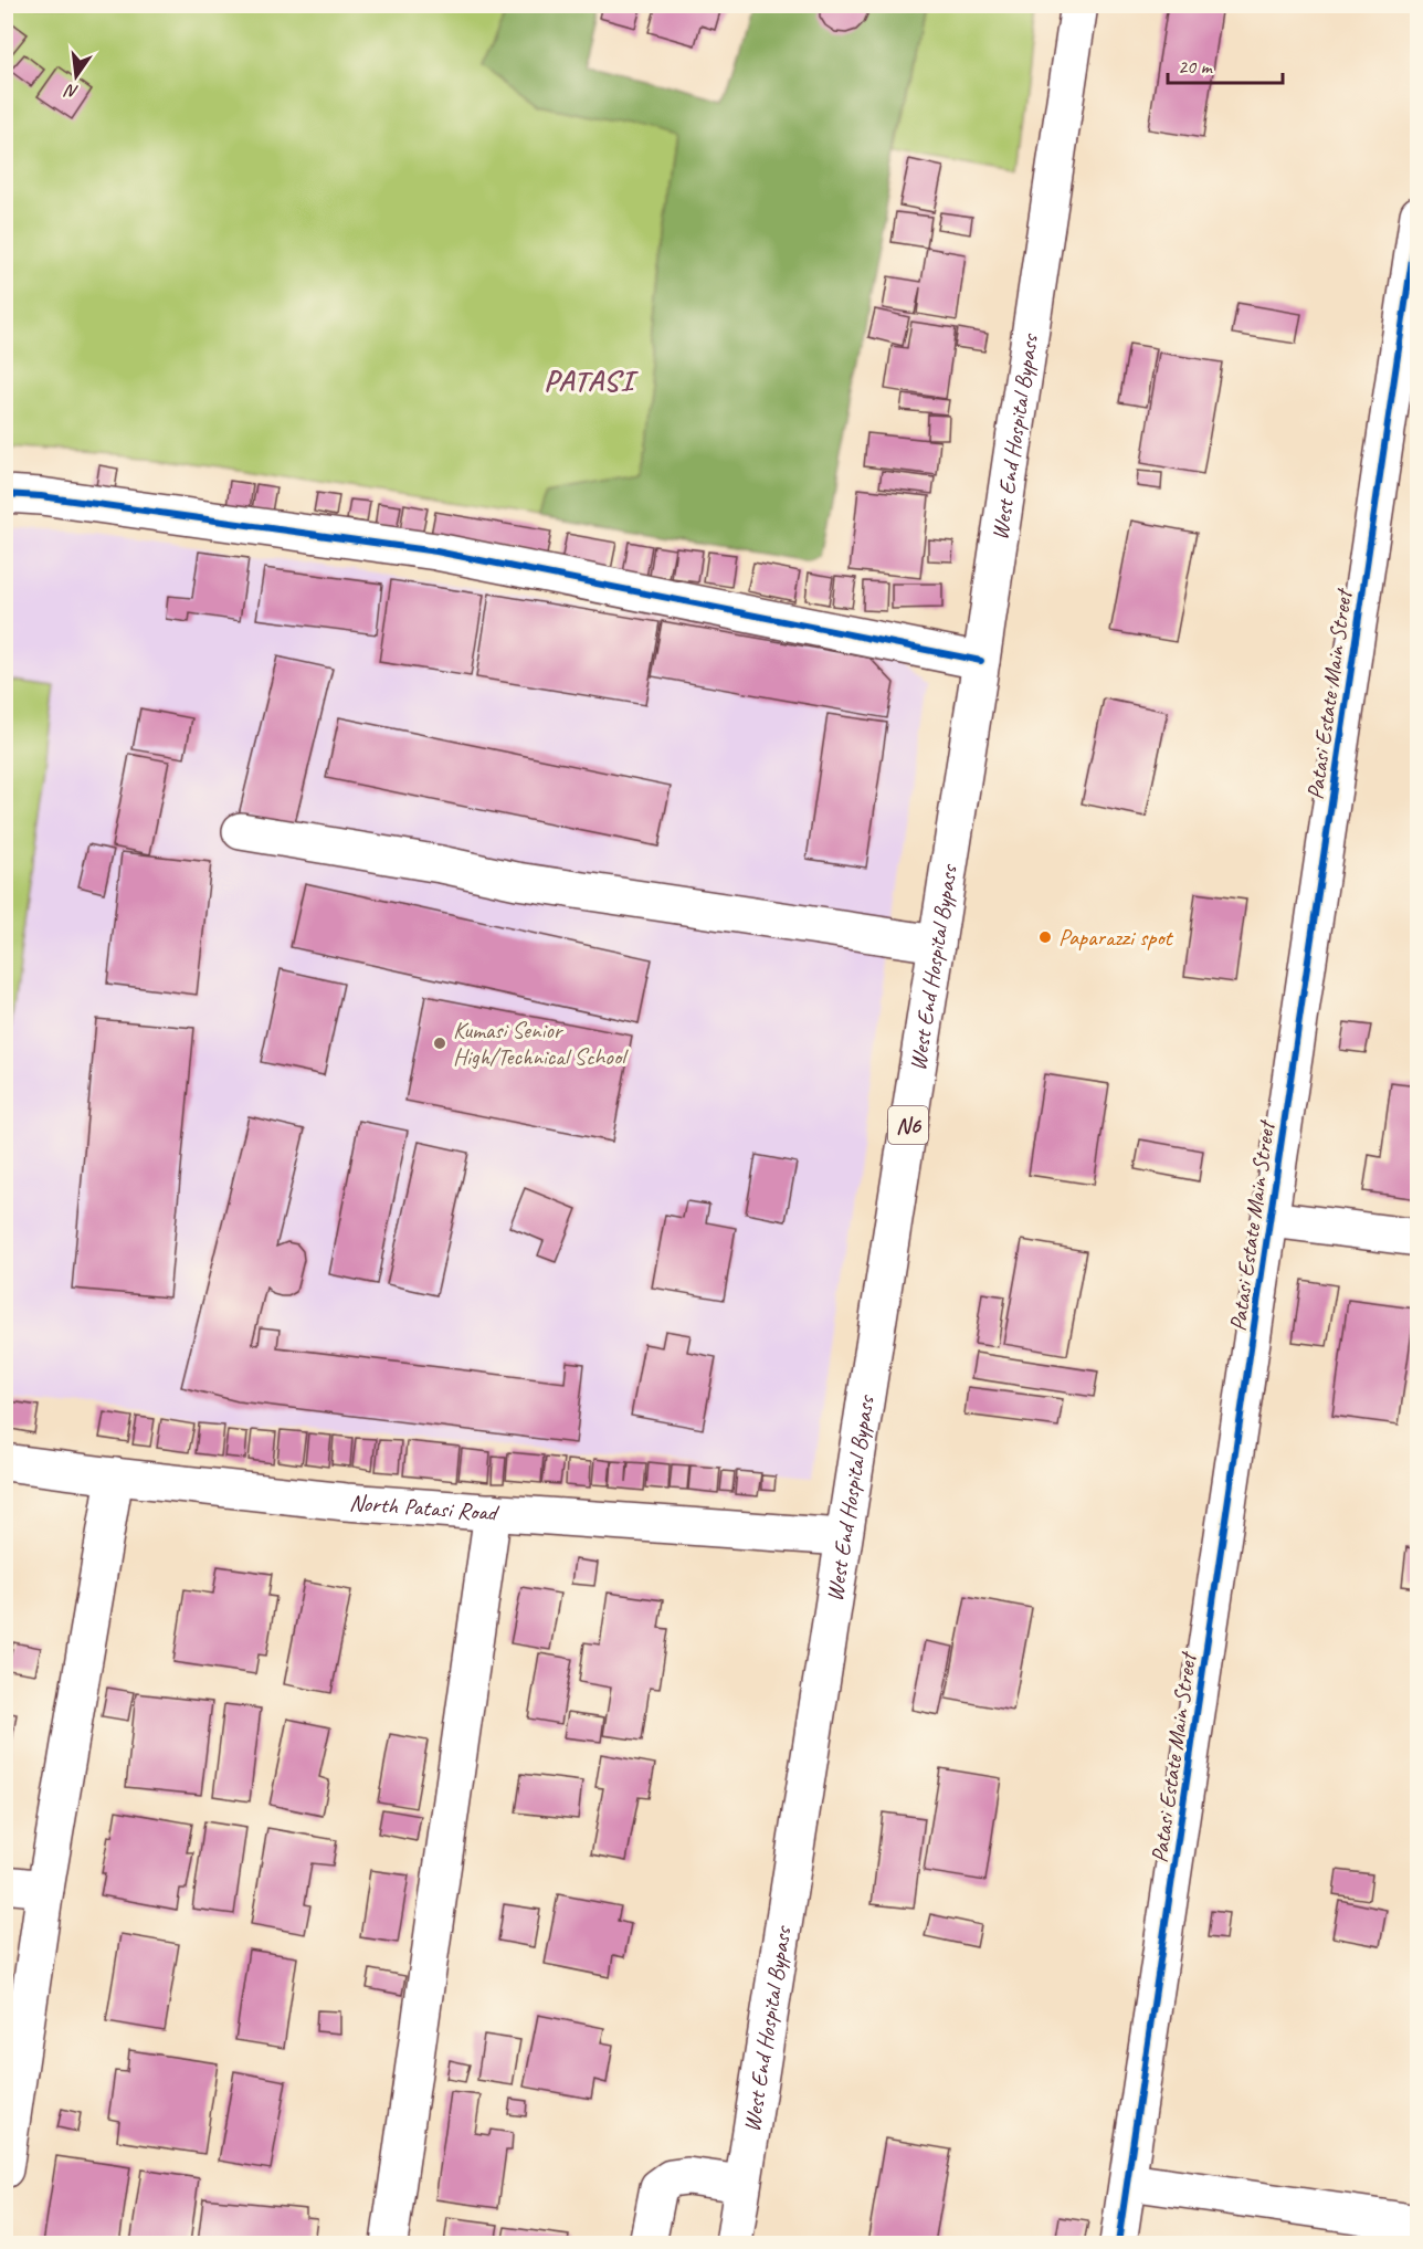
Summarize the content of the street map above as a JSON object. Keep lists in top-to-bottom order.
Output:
{
  "streets": {
    "main road": [
      "West End Hospital Bypass",
      "Patasi Estate Main Street",
      "N6",
      "North Patasi Road"
    ]
  },
  "crossings": [
    ["West End Hospital Bypass", "North Patasi Road"]
  ],
  "districts": ["PATASI"],
  "places": ["Paparazzi spot", "Kumasi Senior High/Technical School"],
  "scale_bar": "20 m",
  "north": "bottom"
}
